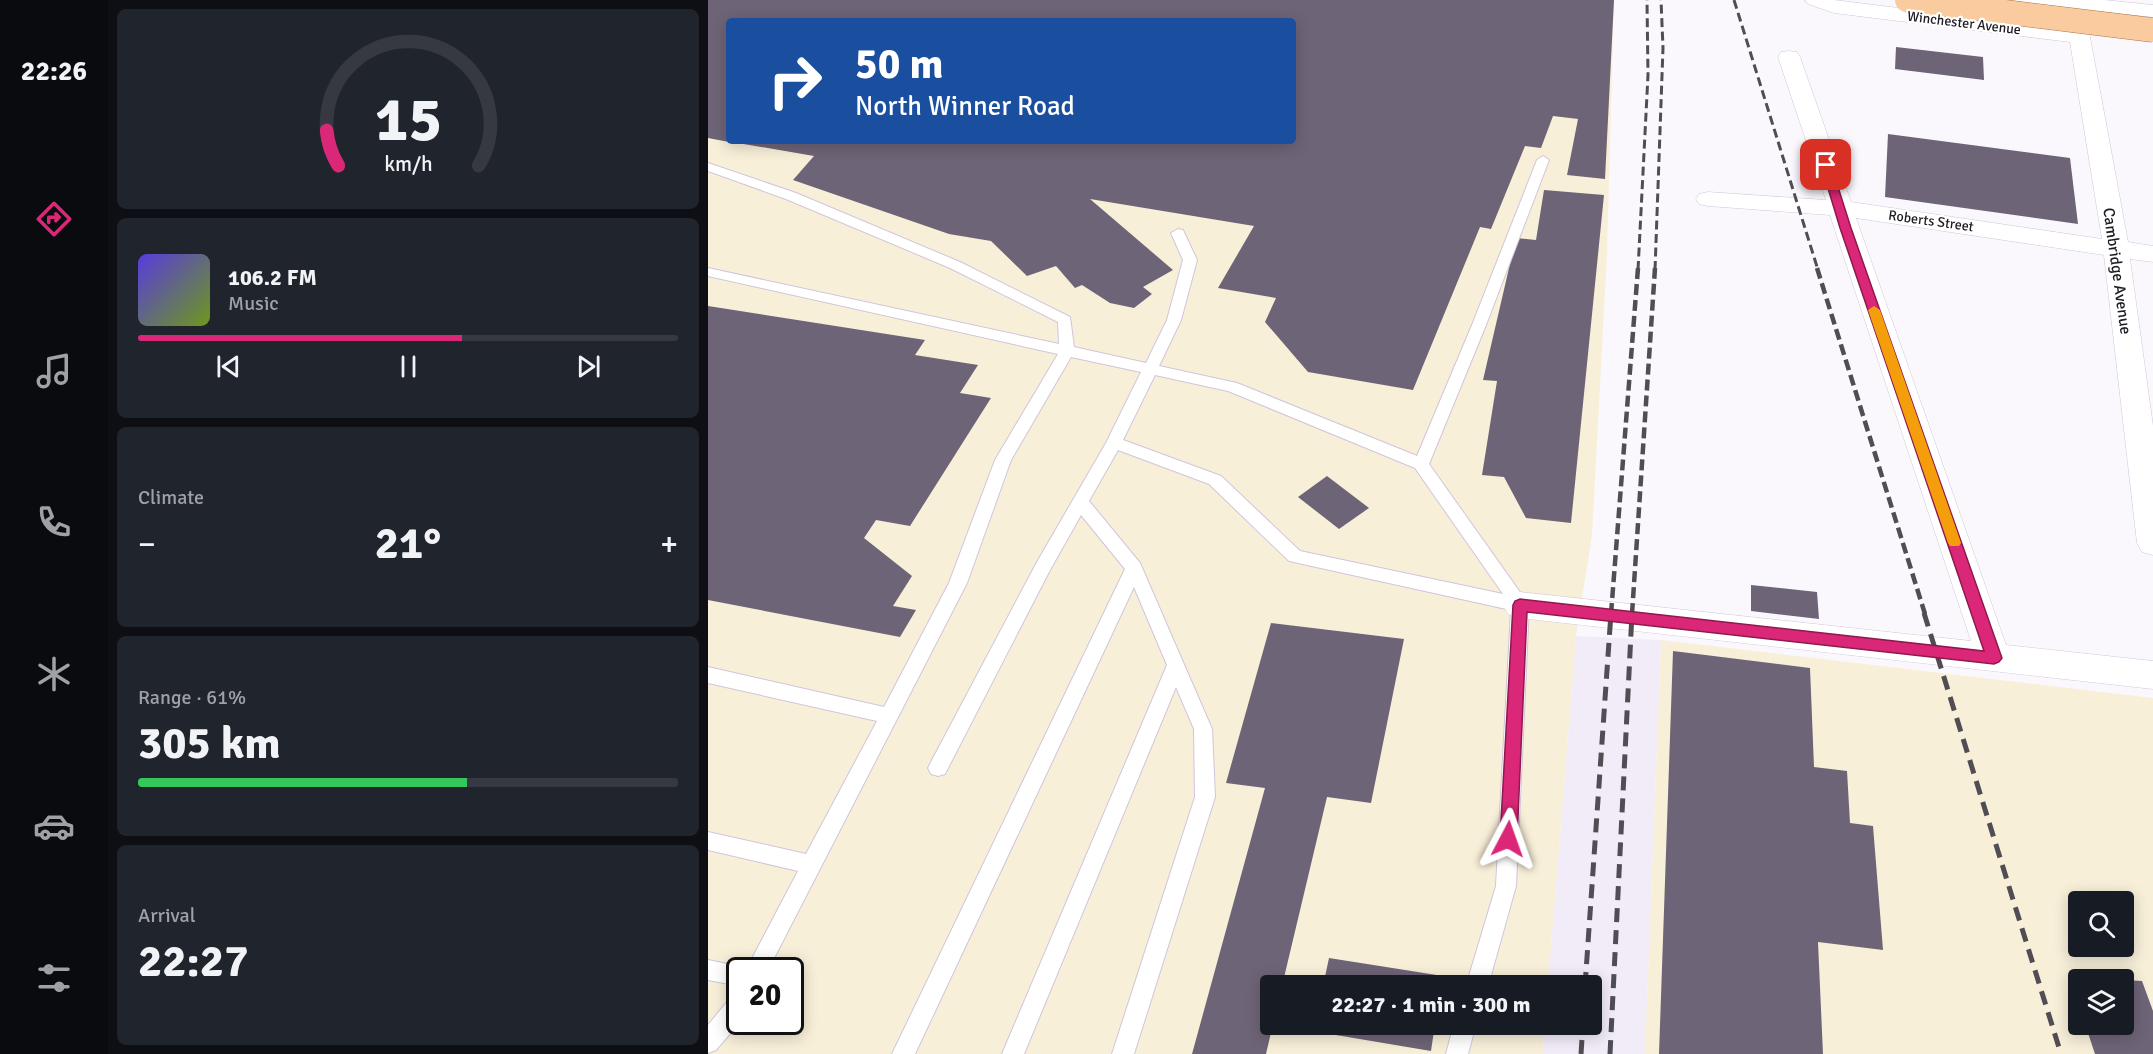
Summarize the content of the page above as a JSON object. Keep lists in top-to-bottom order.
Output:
{
  "streets": {
    "street": ["Winchester Avenue", "Roberts Street", "Cambridge Avenue"]
  },
  "crossings": [
    ["Winchester Avenue", "Cambridge Avenue"],
    ["Roberts Street", "Cambridge Avenue"]
  ],
  "page": {
    "tabs": "22:26",
    "turn": ["50 m", "North Winner Road"],
    "song": ["106.2 FM", "Music"],
    "tile": [
      "Climate",
      ["Range · 61%", "305 km"],
      ["Arrival", "22:27"]
    ],
    "heat": ["−", "21°", "+"],
    "limit": "20",
    "trip": "22:27 · 1 min · 300 m",
    "gauge": ["15", "km/h"]
  }
}
